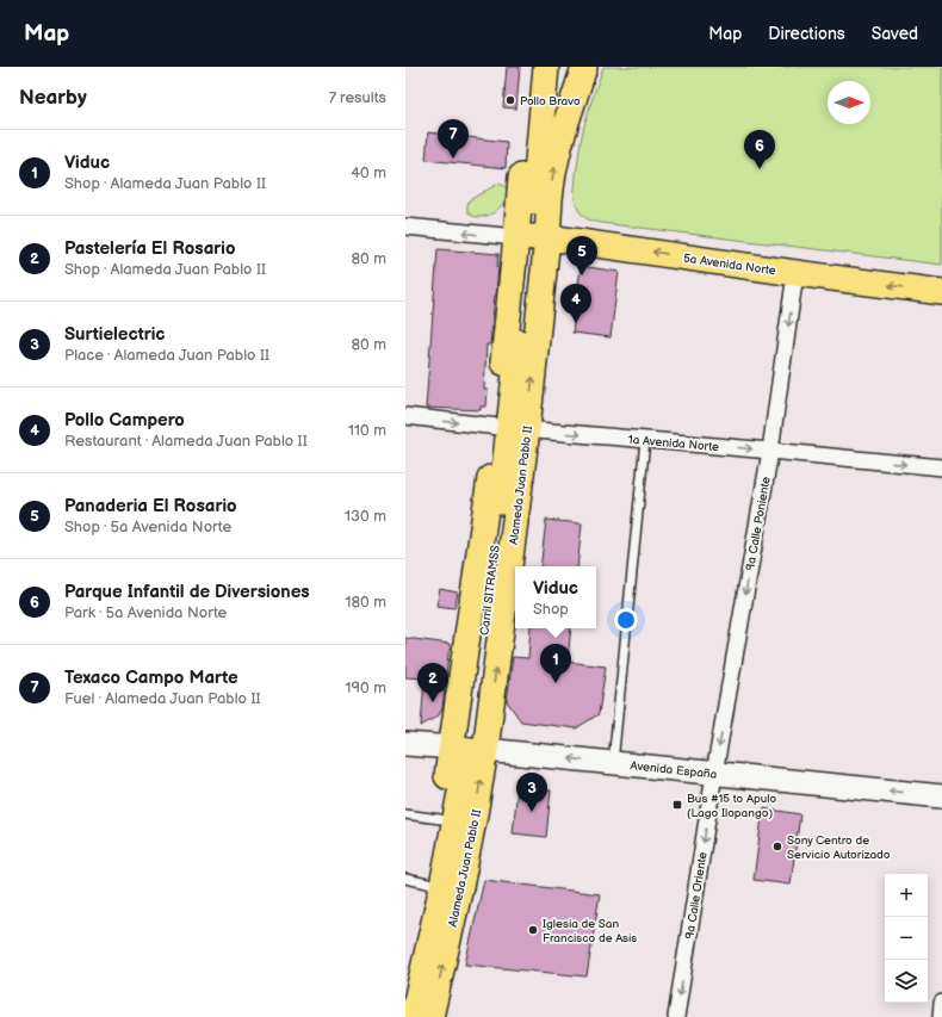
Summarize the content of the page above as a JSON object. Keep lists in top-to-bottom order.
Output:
{
  "streets": {
    "main road": [
      "5a Avenida Norte",
      "Alameda Juan Pablo II",
      "Carril SITRAMSS",
      "Avenida España"
    ],
    "street": ["1a Avenida Norte", "9a Calle Poniente", "9a Calle Oriente"]
  },
  "crossings": [
    ["5a Avenida Norte", "Alameda Juan Pablo II"],
    ["5a Avenida Norte", "9a Calle Poniente"],
    ["1a Avenida Norte", "Alameda Juan Pablo II"],
    ["1a Avenida Norte", "9a Calle Poniente"],
    ["1a Avenida Norte", "Carril SITRAMSS"],
    ["Alameda Juan Pablo II", "Carril SITRAMSS"],
    ["Alameda Juan Pablo II", "Avenida España"],
    ["9a Calle Poniente", "Avenida España"],
    ["9a Calle Poniente", "9a Calle Oriente"],
    ["Carril SITRAMSS", "Avenida España"],
    ["Avenida España", "9a Calle Oriente"]
  ],
  "one_way": [
    "5a Avenida Norte",
    "1a Avenida Norte",
    "9a Calle Poniente",
    "Avenida España",
    "9a Calle Oriente"
  ],
  "places": {
    "other": ["Pollo Bravo", "Sony Centro de Servicio Autorizado", "Iglesia de San Francisco de Asis"],
    "transit": ["Bus #15 to Apulo (Lago Ilopango)"]
  },
  "north": "right",
  "page": {
    "header": "Map",
    "nav": ["Map", "Directions", "Saved"],
    "heading": ["Nearby", "7 results"],
    "pins": [
      "7",
      "6",
      "5",
      "4",
      "1",
      "2",
      "3"
    ],
    "list": [
      {
        "mark": "1",
        "name": "Viduc",
        "note": "Shop · Alameda Juan Pablo II",
        "value": "40 m"
      },
      {
        "mark": "2",
        "name": "Pastelería El Rosario",
        "note": "Shop · Alameda Juan Pablo II",
        "value": "80 m"
      },
      {
        "mark": "3",
        "name": "Surtielectric",
        "note": "Place · Alameda Juan Pablo II",
        "value": "80 m"
      },
      {
        "mark": "4",
        "name": "Pollo Campero",
        "note": "Restaurant · Alameda Juan Pablo II",
        "value": "110 m"
      },
      {
        "mark": "5",
        "name": "Panaderia El Rosario",
        "note": "Shop · 5a Avenida Norte",
        "value": "130 m"
      },
      {
        "mark": "6",
        "name": "Parque Infantil de Diversiones",
        "note": "Park · 5a Avenida Norte",
        "value": "180 m"
      },
      {
        "mark": "7",
        "name": "Texaco Campo Marte",
        "note": "Fuel · Alameda Juan Pablo II",
        "value": "190 m"
      }
    ],
    "popup": ["Viduc", "Shop"],
    "map_buttons": ["+", "−"]
  }
}
